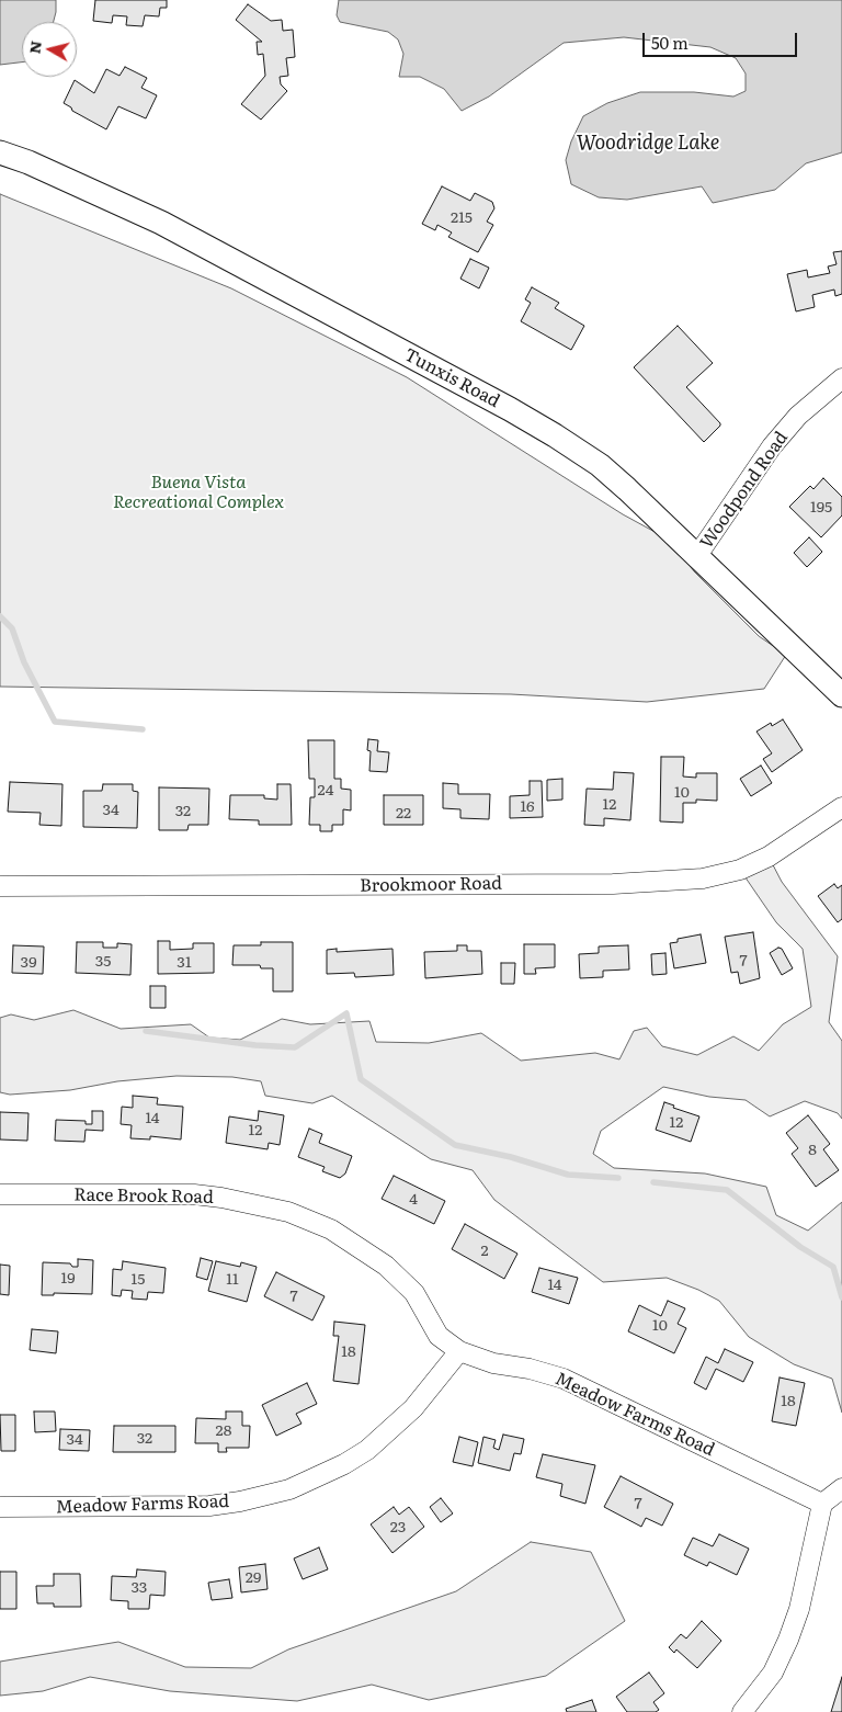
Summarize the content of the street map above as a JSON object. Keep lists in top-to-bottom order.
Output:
{
  "streets": {
    "street": [
      "Tunxis Road",
      "Woodpond Road",
      "Brookmoor Road",
      "Race Brook Road",
      "Meadow Farms Road"
    ]
  },
  "crossings": [
    ["Tunxis Road", "Woodpond Road"],
    ["Race Brook Road", "Meadow Farms Road"]
  ],
  "water": ["Woodridge Lake"],
  "parks": ["Buena Vista Recreational Complex"],
  "house_numbers": [
    "215",
    "195",
    "24",
    "10",
    "12",
    "16",
    "34",
    "32",
    "22",
    "7",
    "35",
    "39",
    "31",
    "14",
    "12",
    "12",
    "8",
    "4",
    "2",
    "19",
    "15",
    "11",
    "14",
    "7",
    "10",
    "18",
    "18",
    "28",
    "32",
    "34",
    "7",
    "23",
    "29",
    "33"
  ],
  "scale_bar": "50 m",
  "north": "left"
}
